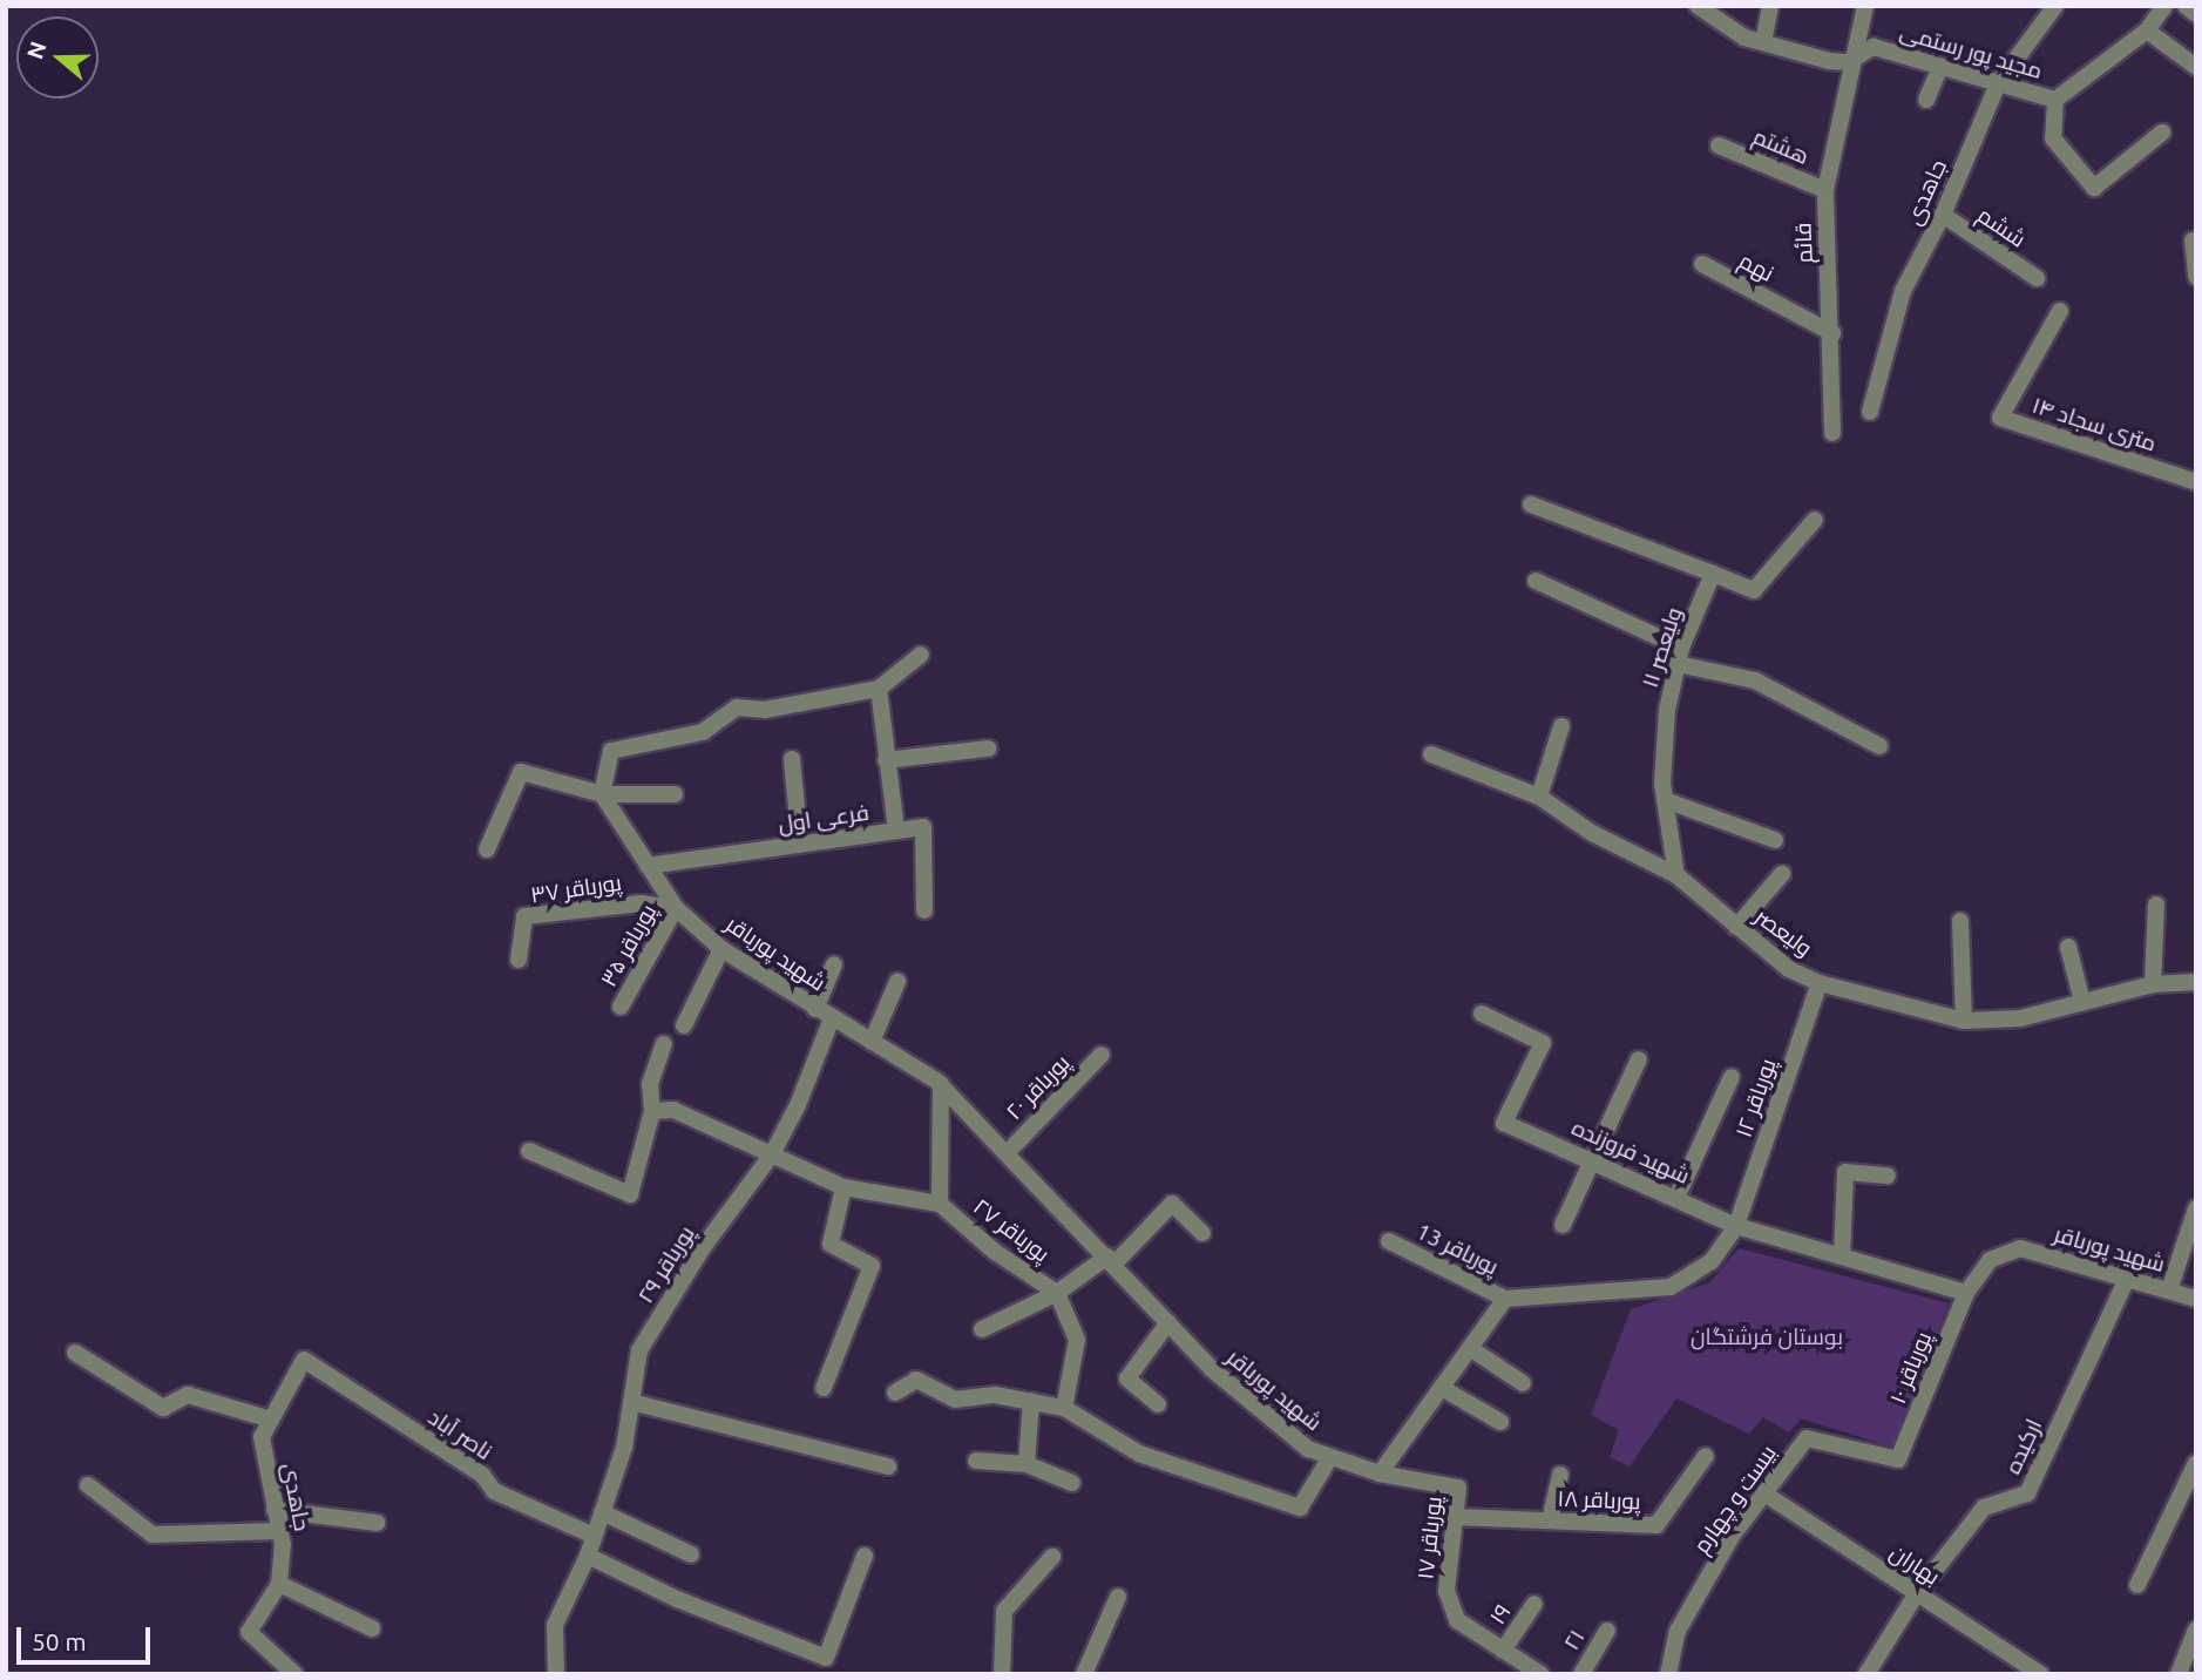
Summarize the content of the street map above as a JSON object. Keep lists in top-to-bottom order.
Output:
{
  "streets": {
    "street": [
      "مجید پور رستمی",
      "هشتم",
      "جاهدی",
      "ششم",
      "قائم",
      "نهم",
      "۱۴ متری سجاد",
      "ولیعصر ۱۱",
      "فرعی اول",
      "پورباقر ۳۷",
      "ولیعصر",
      "پورباقر ۳۵",
      "شهید پورباقر",
      "پورباقر ۲۰",
      "پورباقر ۱۲",
      "شهید فروزنده",
      "پورباقر ۲۷",
      "پورباقر 13",
      "پورباقر ۲۹",
      "پورباقر ۱۰",
      "ناصر آباد",
      "ارکیده",
      "بیست و چهارم",
      "پورباقر ۱۸",
      "پورباقر ۱۷",
      "بهاران",
      "۱۹",
      "۲۱"
    ]
  },
  "crossings": [
    ["مجید پور رستمی", "جاهدی"],
    ["مجید پور رستمی", "قائم"],
    ["هشتم", "قائم"],
    ["جاهدی", "ششم"],
    ["جاهدی", "ناصر آباد"],
    ["قائم", "نهم"],
    ["ولیعصر ۱۱", "ولیعصر"],
    ["فرعی اول", "شهید پورباقر"],
    ["پورباقر ۳۷", "پورباقر ۳۵"],
    ["پورباقر ۳۷", "شهید پورباقر"],
    ["ولیعصر", "پورباقر ۱۲"],
    ["پورباقر ۳۵", "شهید پورباقر"],
    ["شهید پورباقر", "پورباقر ۲۰"],
    ["شهید پورباقر", "پورباقر ۲۷"],
    ["شهید پورباقر", "پورباقر ۲۹"],
    ["شهید پورباقر", "پورباقر ۱۰"],
    ["شهید پورباقر", "ارکیده"],
    ["شهید پورباقر", "پورباقر ۱۷"],
    ["پورباقر ۱۲", "شهید فروزنده"],
    ["پورباقر ۲۹", "ناصر آباد"],
    ["پورباقر ۱۰", "بیست و چهارم"],
    ["ارکیده", "بهاران"],
    ["بیست و چهارم", "بهاران"],
    ["پورباقر ۱۸", "پورباقر ۱۷"],
    ["پورباقر ۱۷", "۱۹"]
  ],
  "parks": ["بوستان فرشتگان"],
  "scale_bar": "50 m",
  "north": "left"
}
